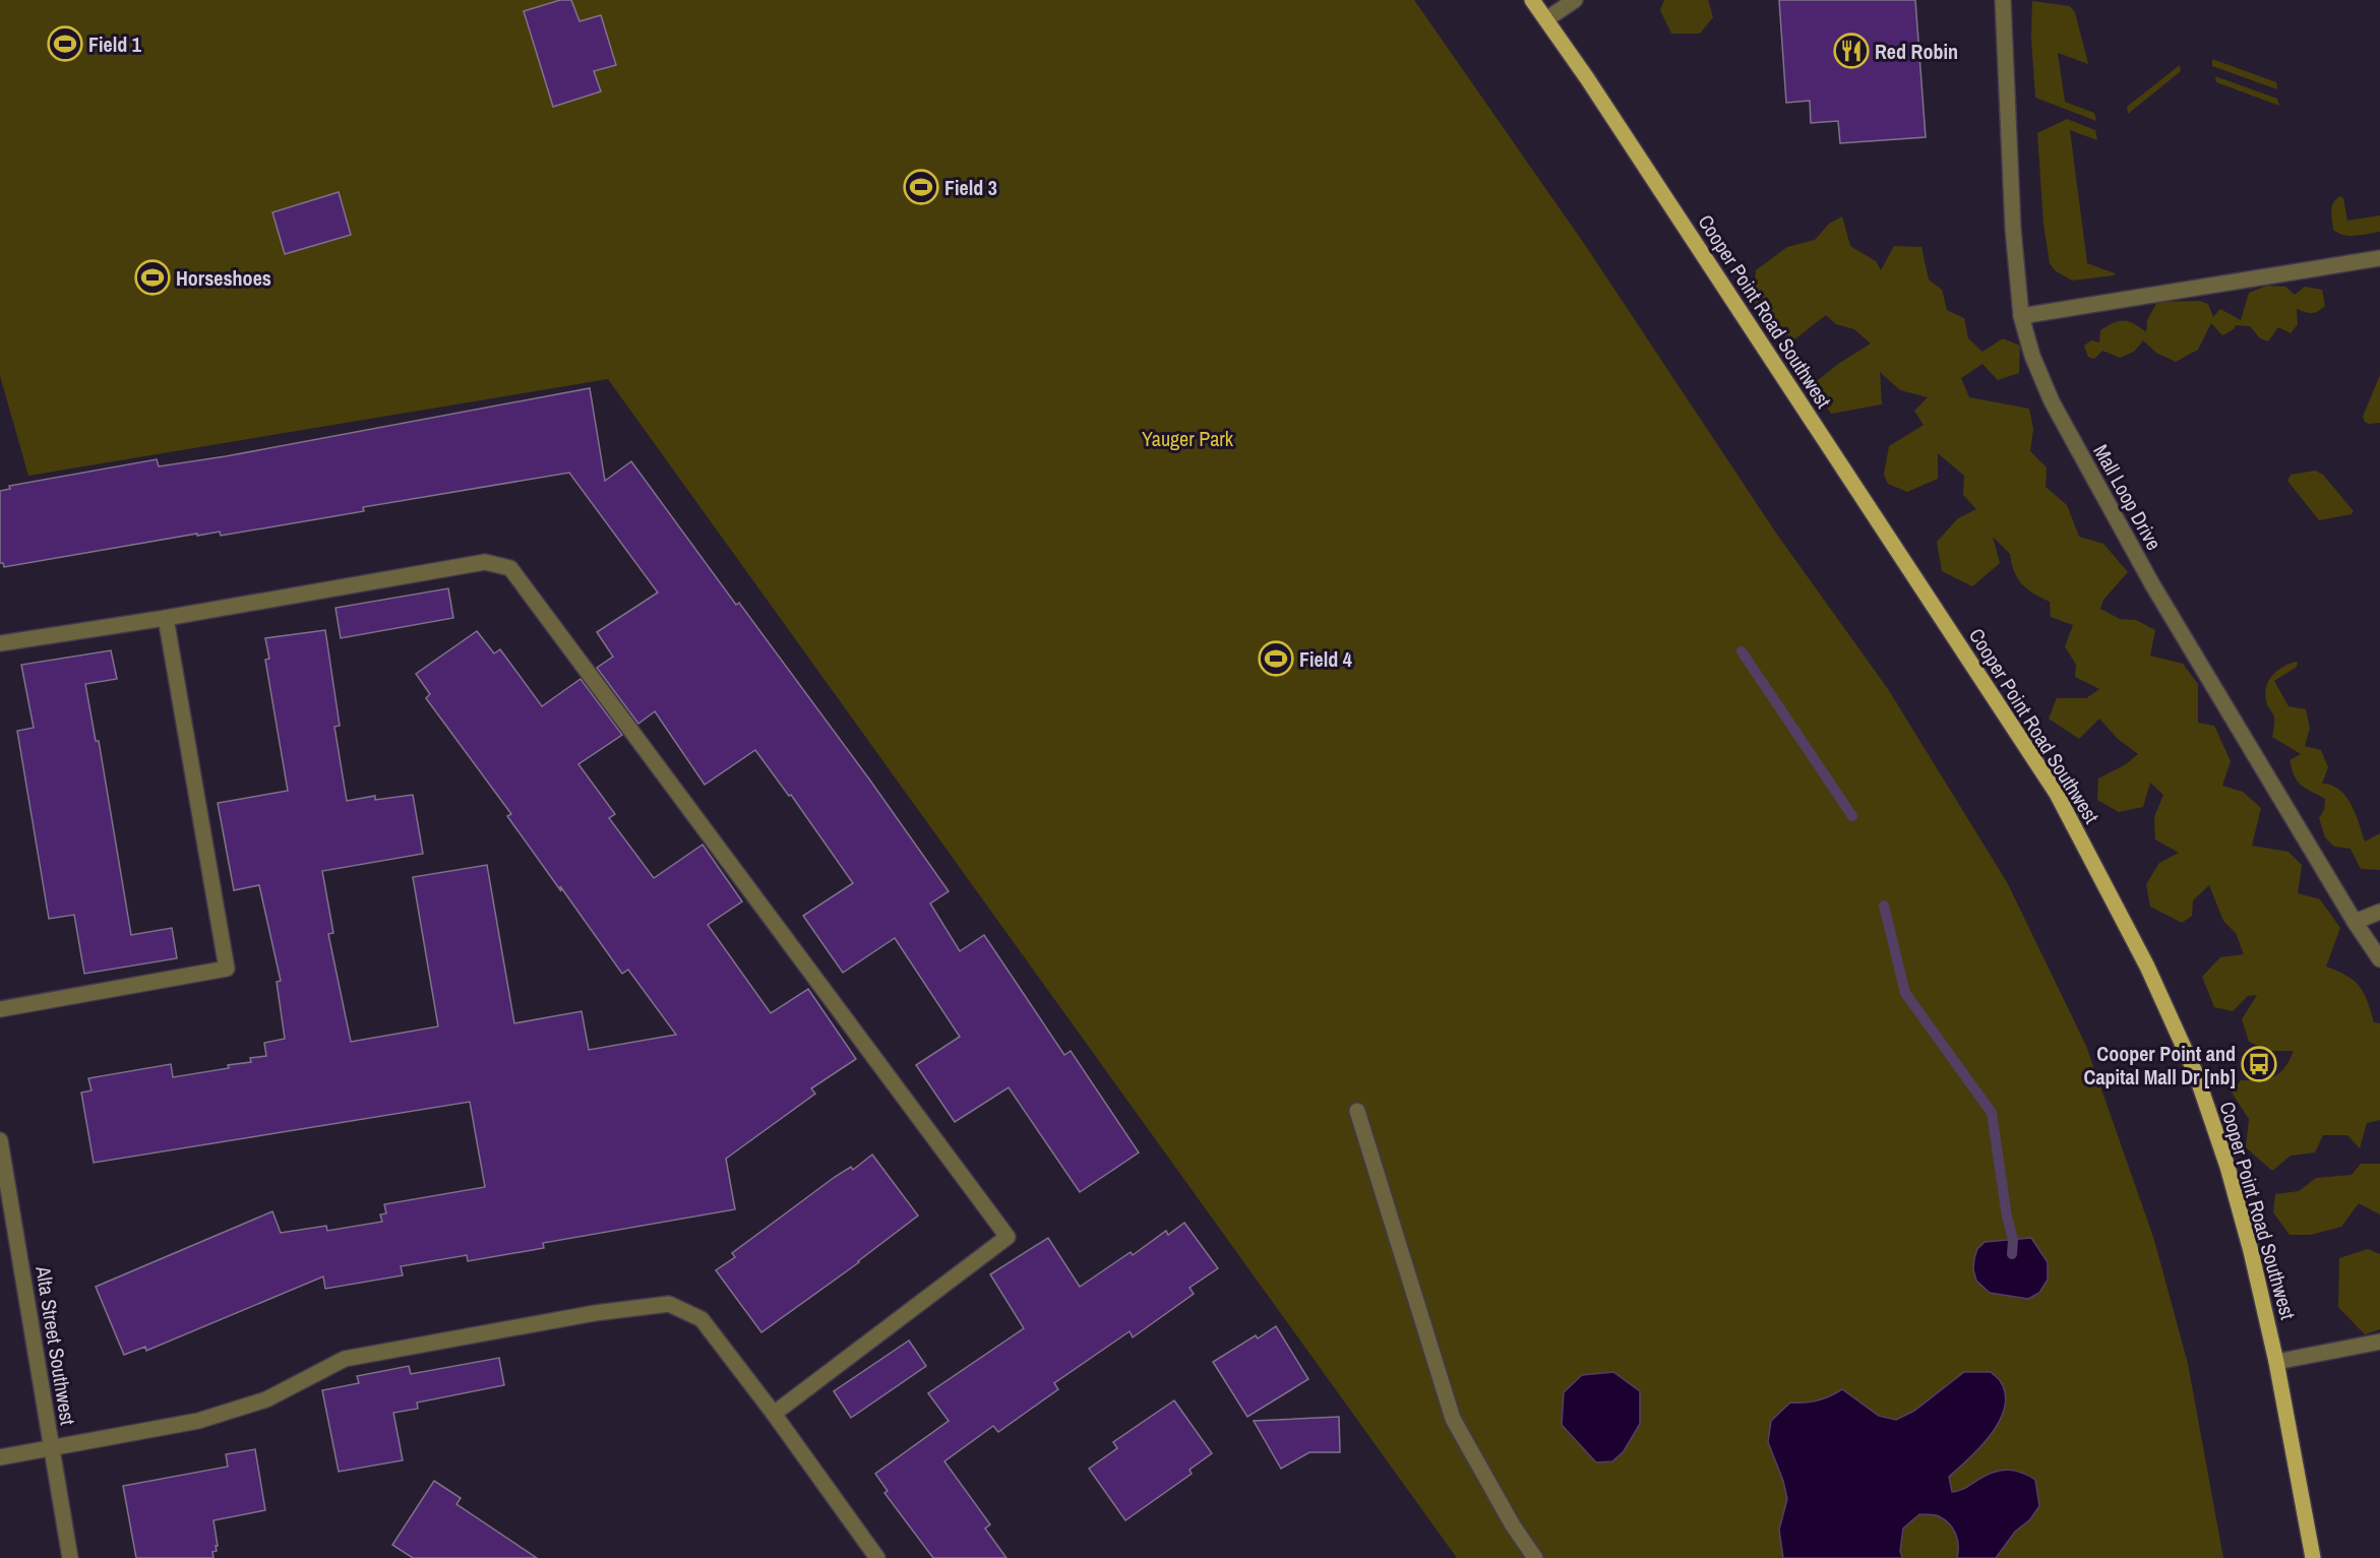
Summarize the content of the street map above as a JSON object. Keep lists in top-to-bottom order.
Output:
{
  "streets": {
    "main road": ["Cooper Point Road Southwest"],
    "street": ["Mall Loop Drive", "Alta Street Southwest"]
  },
  "parks": ["Yauger Park"],
  "places": {
    "sports": [
      "Field 1",
      "Field 3",
      "Horseshoes",
      "Field 4"
    ],
    "restaurant": ["Red Robin"],
    "bus stop": ["Cooper Point and Capital Mall Dr [nb]"]
  }
}
